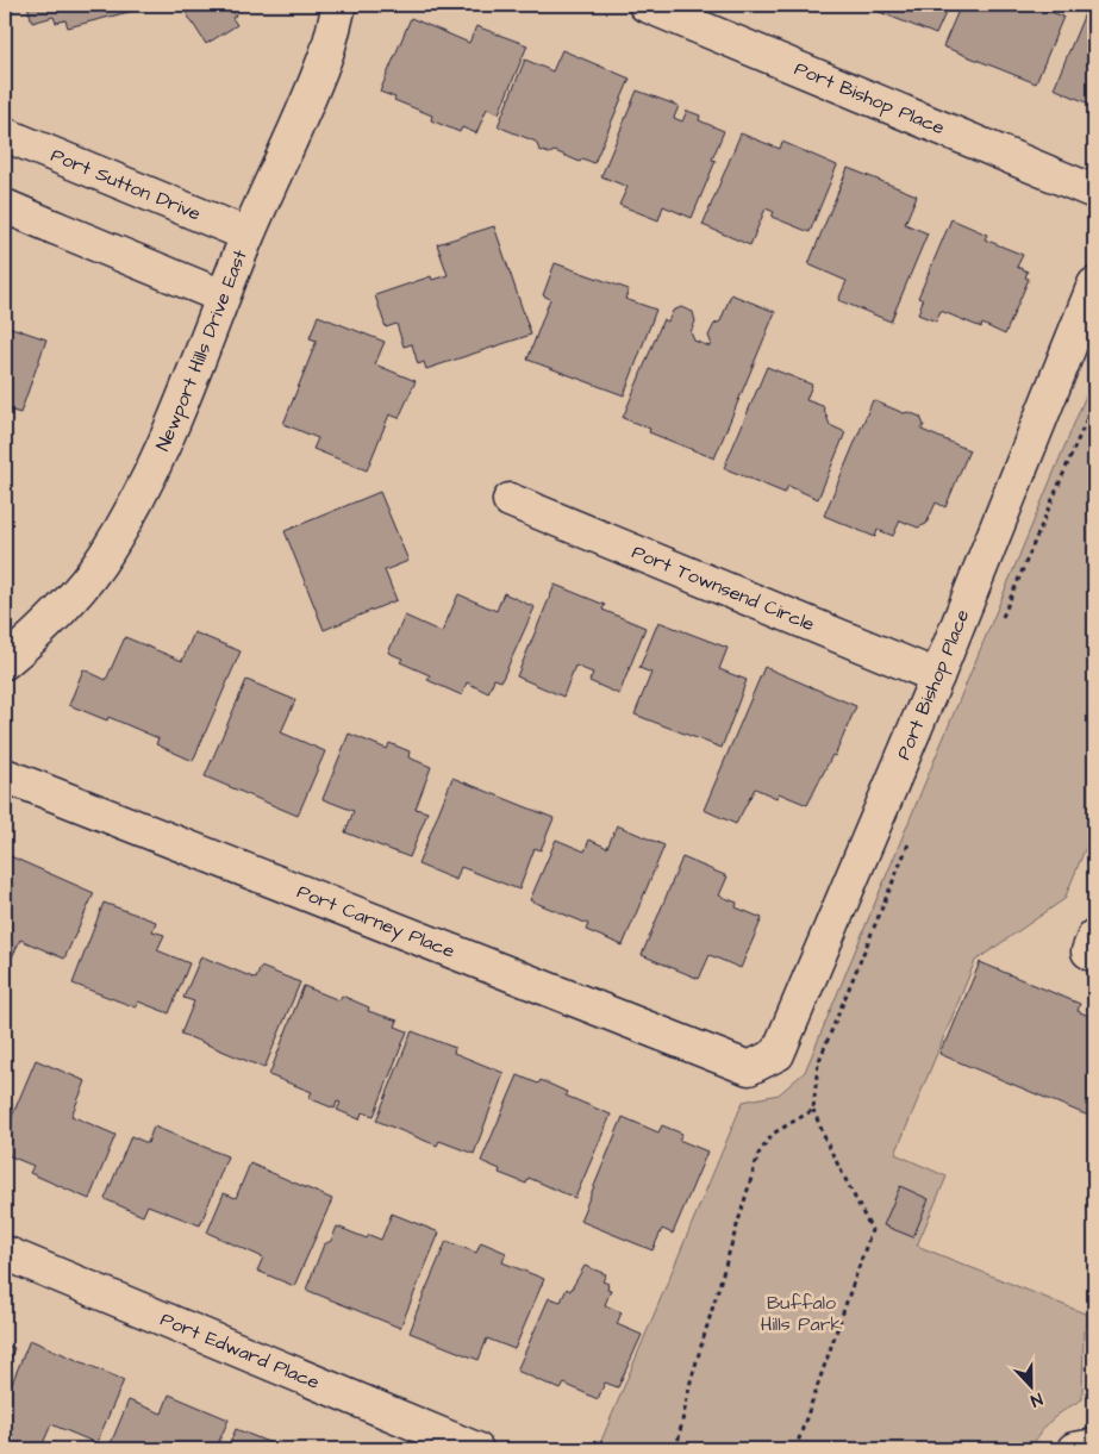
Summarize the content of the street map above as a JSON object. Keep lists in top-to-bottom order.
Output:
{
  "streets": {
    "street": [
      "Port Bishop Place",
      "Port Sutton Drive",
      "Newport Hills Drive East",
      "Port Townsend Circle",
      "Port Carney Place",
      "Port Edward Place"
    ]
  },
  "crossings": [
    ["Port Bishop Place", "Port Townsend Circle"],
    ["Port Bishop Place", "Port Carney Place"],
    ["Port Sutton Drive", "Newport Hills Drive East"]
  ],
  "parks": ["Buffalo Hills Park"],
  "north": "bottom"
}
